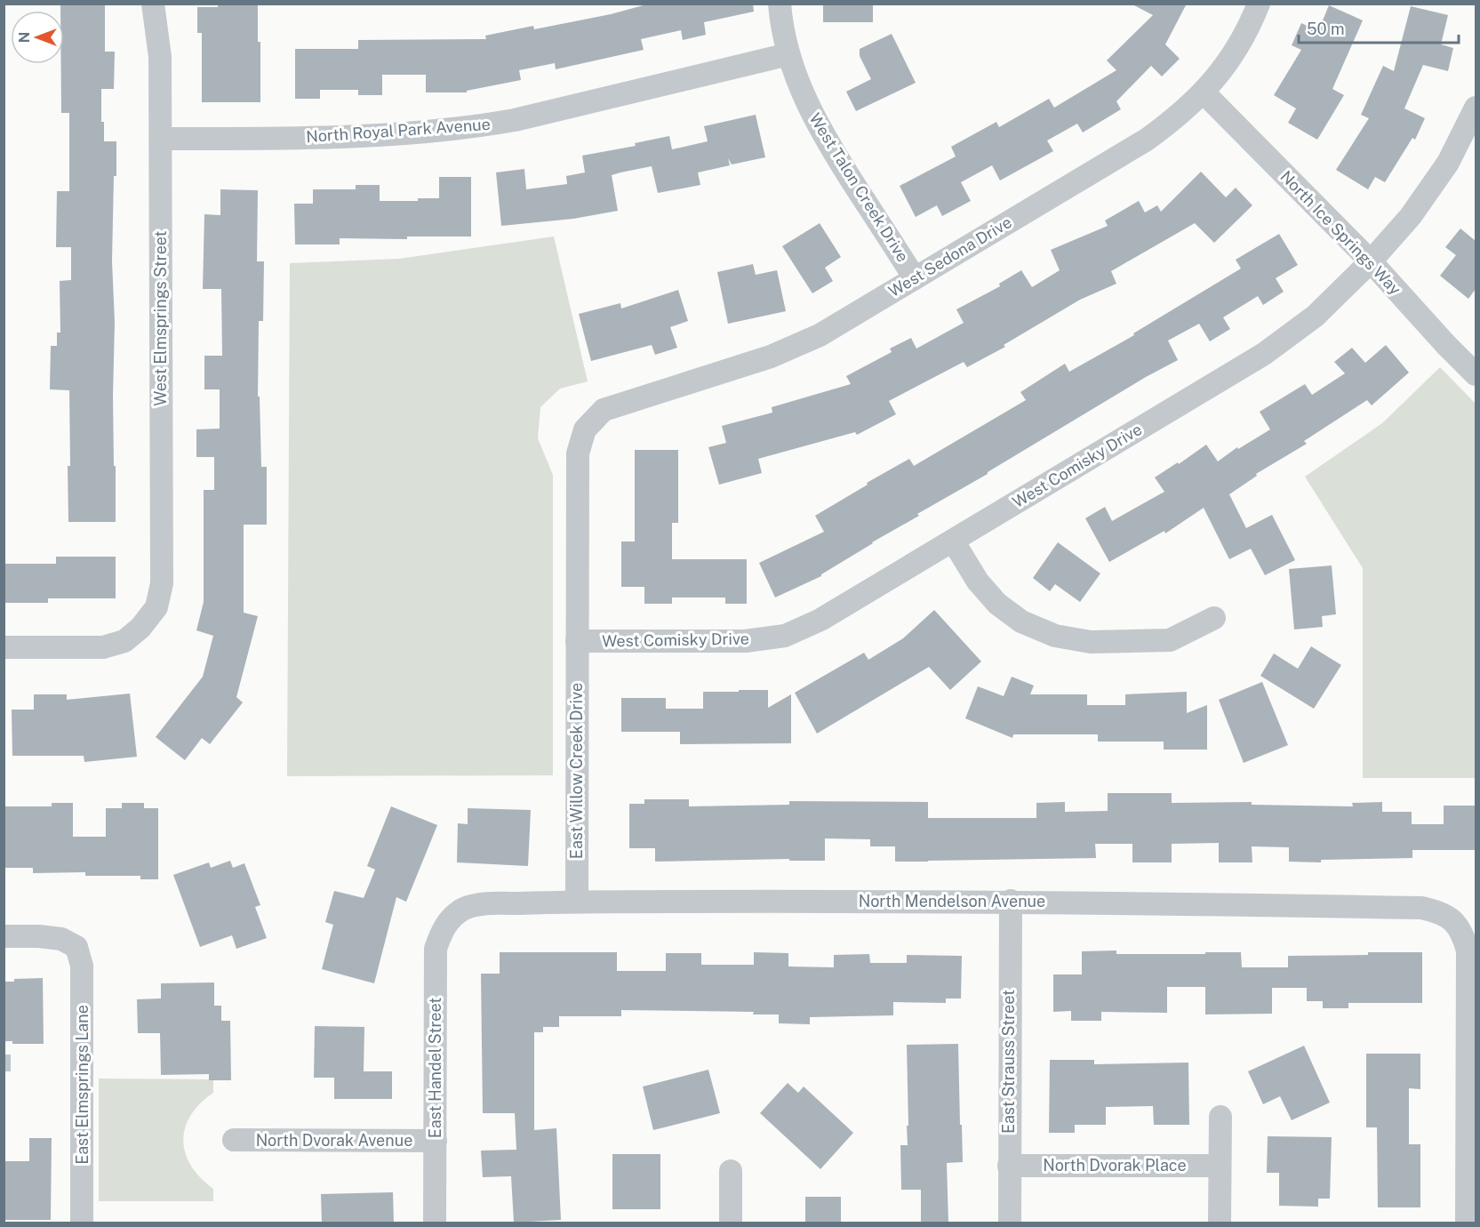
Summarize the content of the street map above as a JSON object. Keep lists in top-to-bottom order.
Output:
{
  "streets": {
    "street": [
      "North Royal Park Avenue",
      "West Talon Creek Drive",
      "North Ice Springs Way",
      "West Sedona Drive",
      "West Elmsprings Street",
      "West Comisky Drive",
      "East Willow Creek Drive",
      "North Mendelson Avenue",
      "East Strauss Street",
      "East Handel Street",
      "East Elmsprings Lane",
      "North Dvorak Avenue",
      "North Dvorak Place"
    ]
  },
  "crossings": [
    ["North Royal Park Avenue", "West Talon Creek Drive"],
    ["North Royal Park Avenue", "West Elmsprings Street"],
    ["West Talon Creek Drive", "West Sedona Drive"],
    ["North Ice Springs Way", "West Sedona Drive"],
    ["North Ice Springs Way", "West Comisky Drive"],
    ["West Sedona Drive", "East Willow Creek Drive"],
    ["West Comisky Drive", "East Willow Creek Drive"],
    ["East Willow Creek Drive", "North Mendelson Avenue"],
    ["North Mendelson Avenue", "East Strauss Street"],
    ["North Mendelson Avenue", "East Handel Street"],
    ["East Strauss Street", "North Dvorak Place"],
    ["East Handel Street", "North Dvorak Avenue"]
  ],
  "scale_bar": "50 m",
  "north": "left"
}
